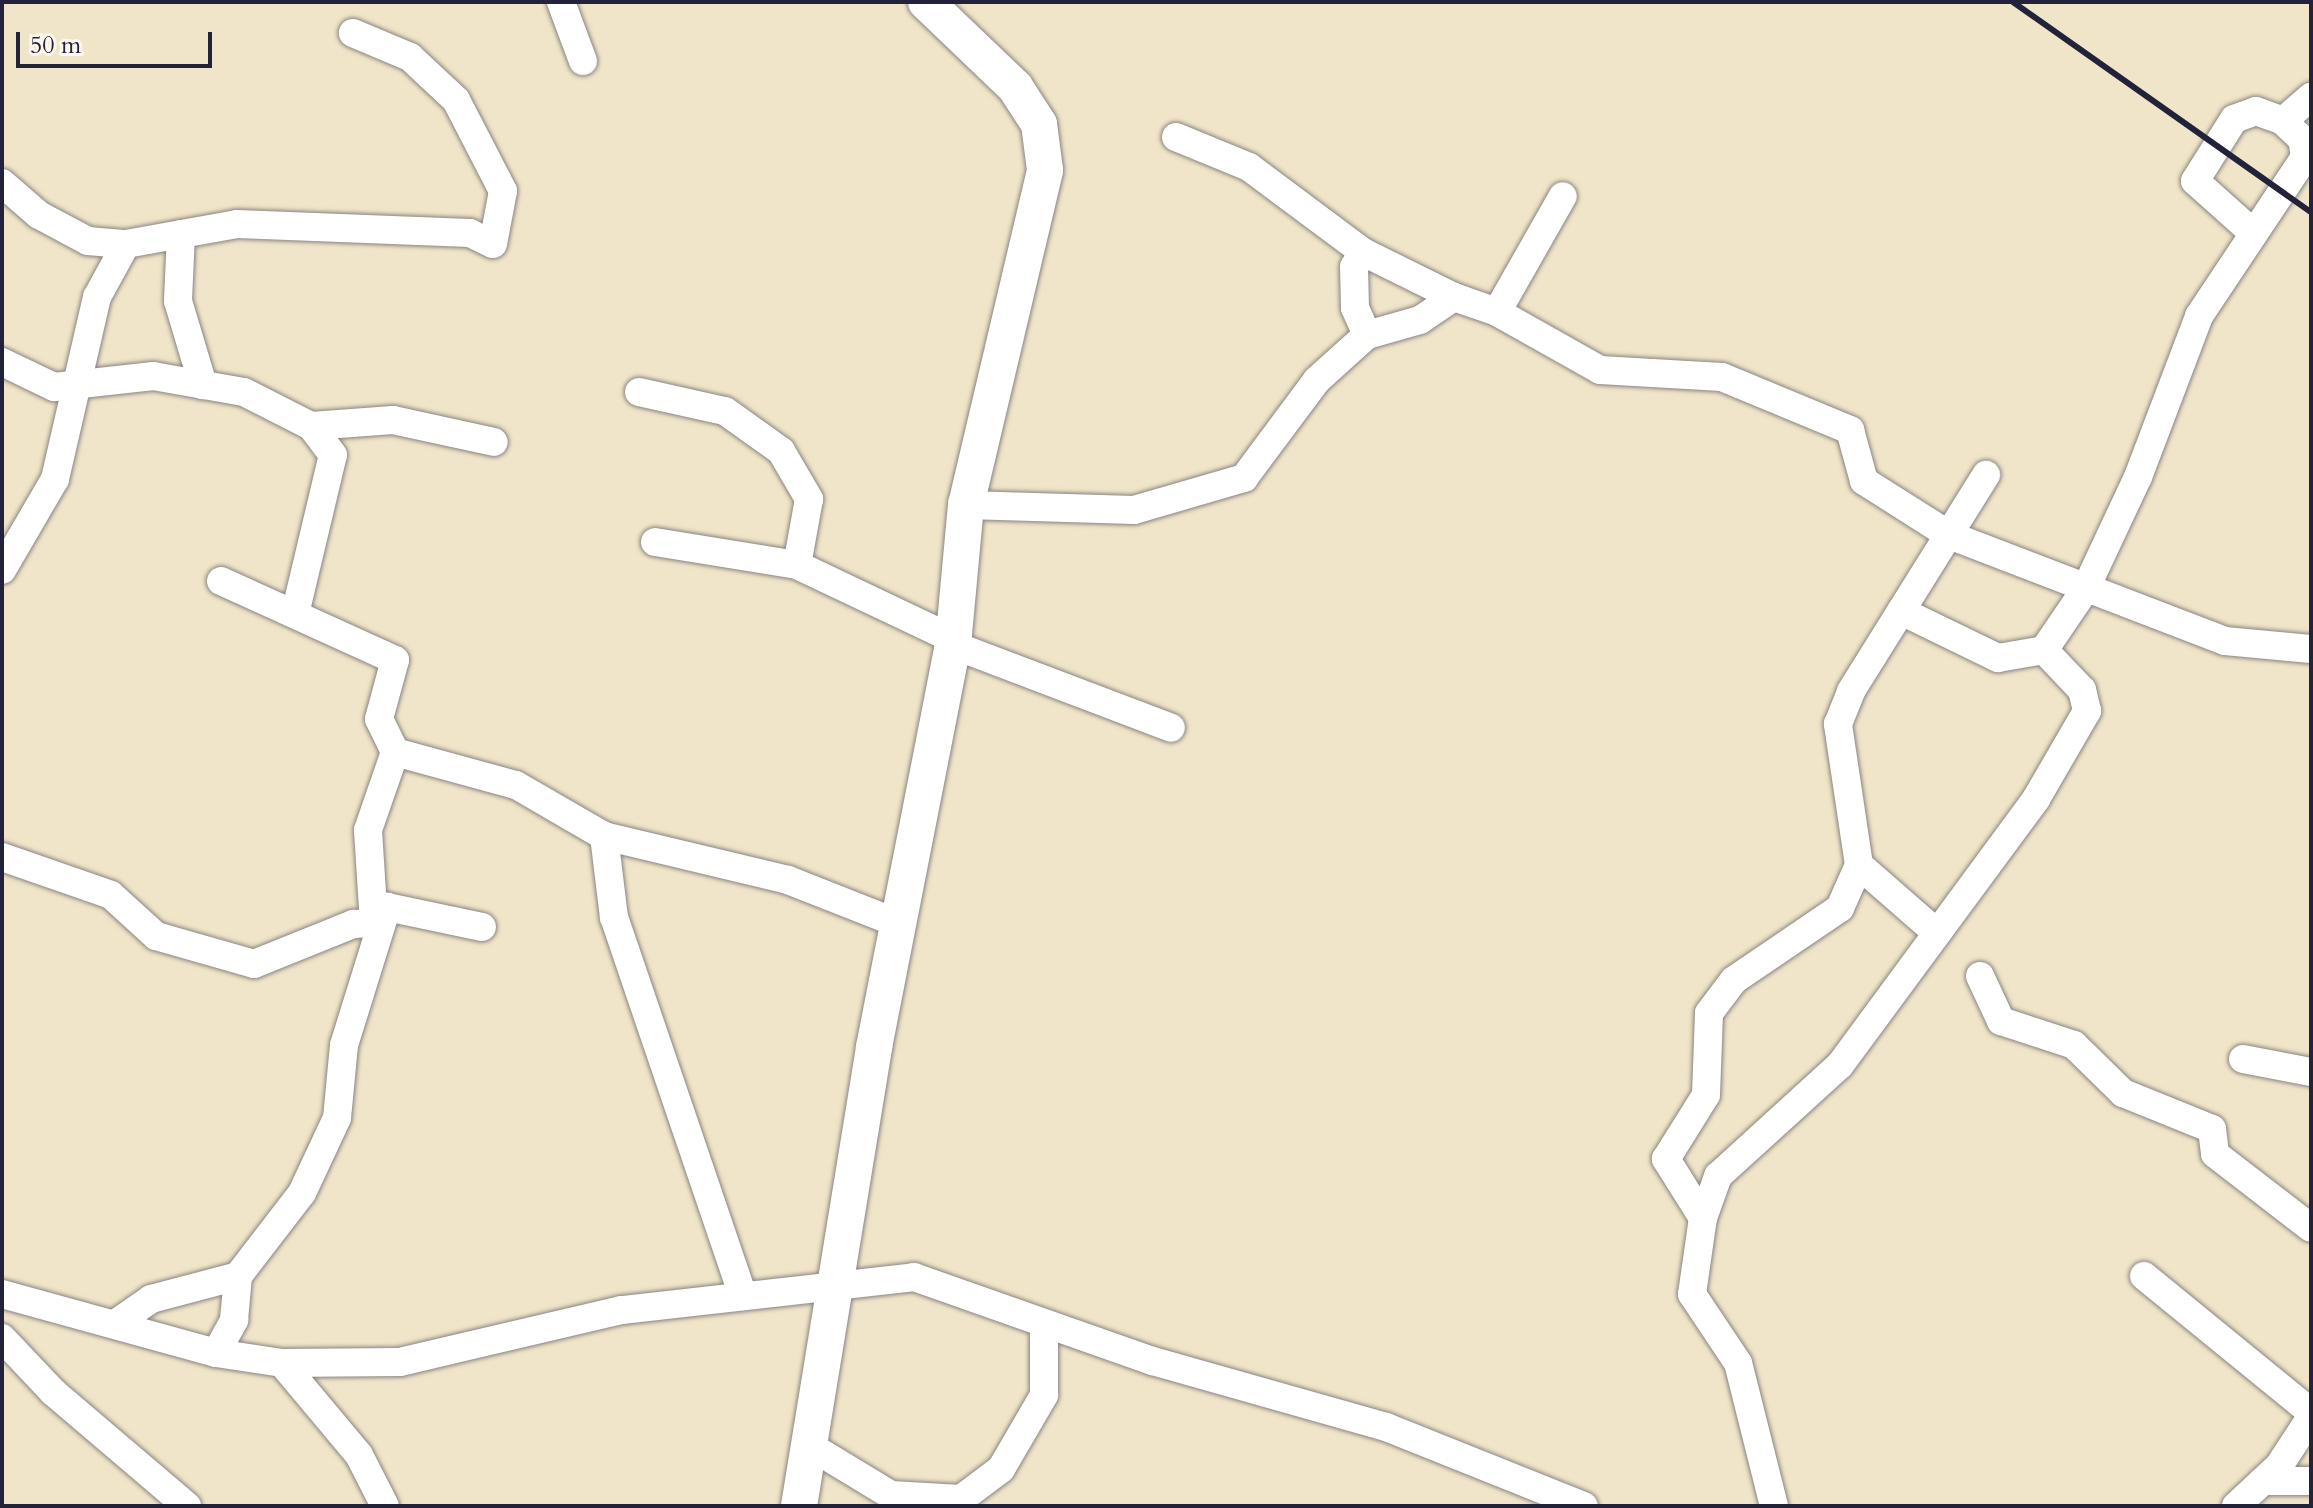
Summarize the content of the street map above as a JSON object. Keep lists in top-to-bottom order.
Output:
{
  "scale_bar": "50 m"
}
